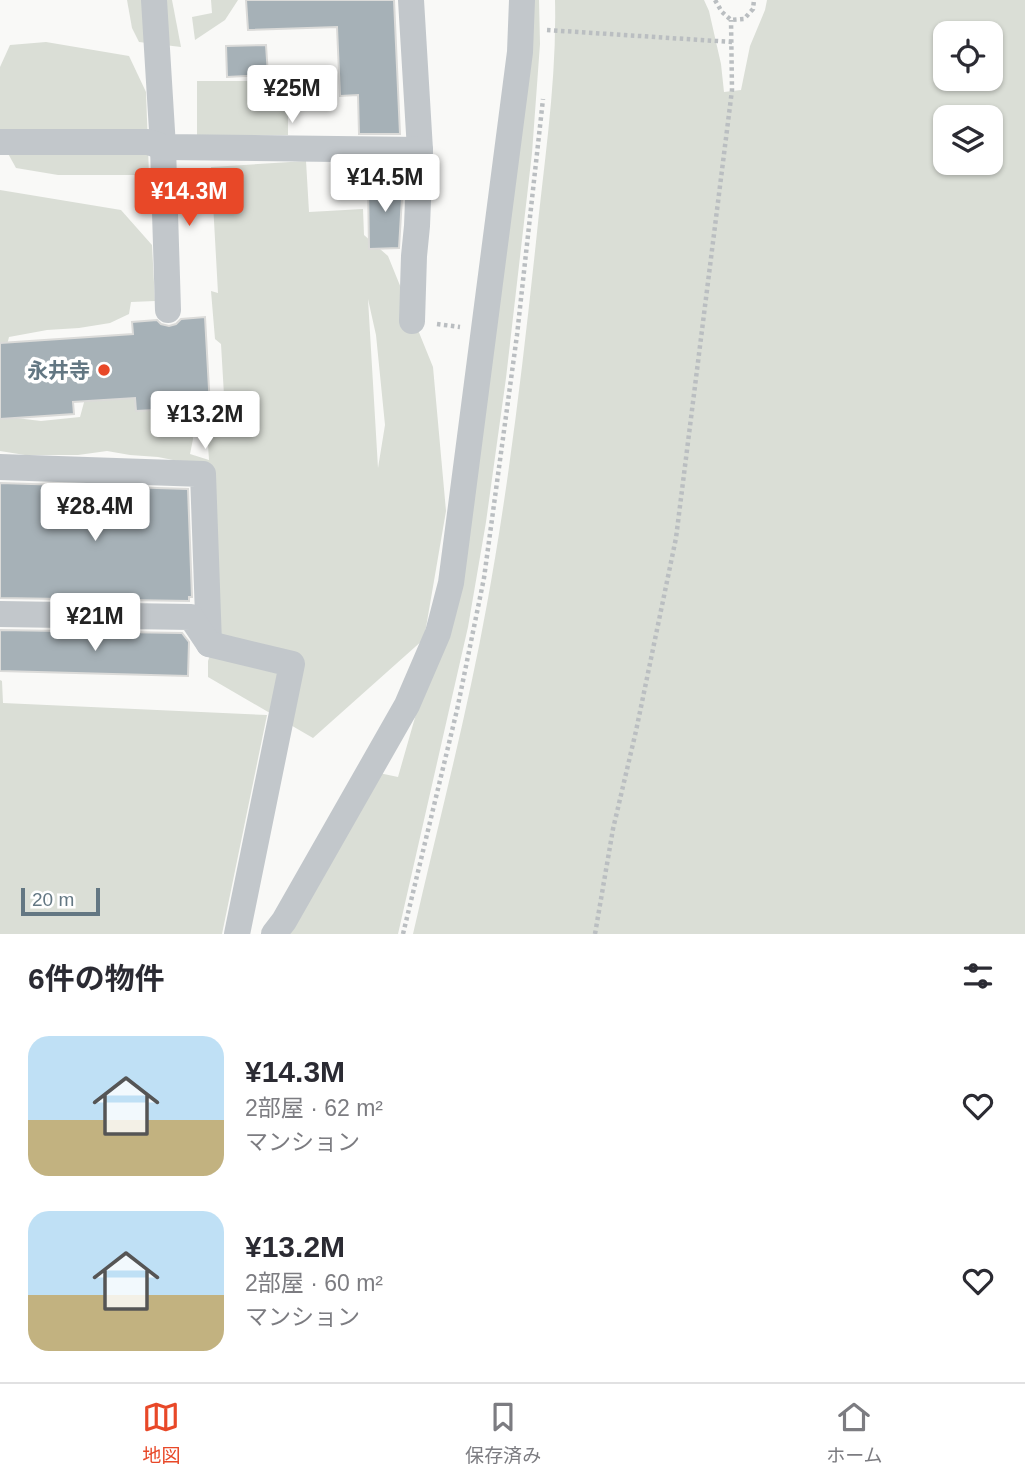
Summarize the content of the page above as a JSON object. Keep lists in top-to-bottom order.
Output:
{
  "places": ["永井寺"],
  "scale_bar": "20 m",
  "page": {
    "price": [
      "¥25M",
      "¥14.5M",
      "¥14.3M",
      "¥13.2M",
      "¥28.4M",
      "¥21M"
    ],
    "scale": "20 m",
    "heading": "6件の物件",
    "list": [
      {
        "name": "¥14.3M",
        "note": "2部屋 · 62 m² · マンション"
      },
      {
        "name": "¥13.2M",
        "note": "2部屋 · 60 m² · マンション"
      }
    ],
    "tabs": ["地図", "保存済み", "ホーム"]
  }
}
